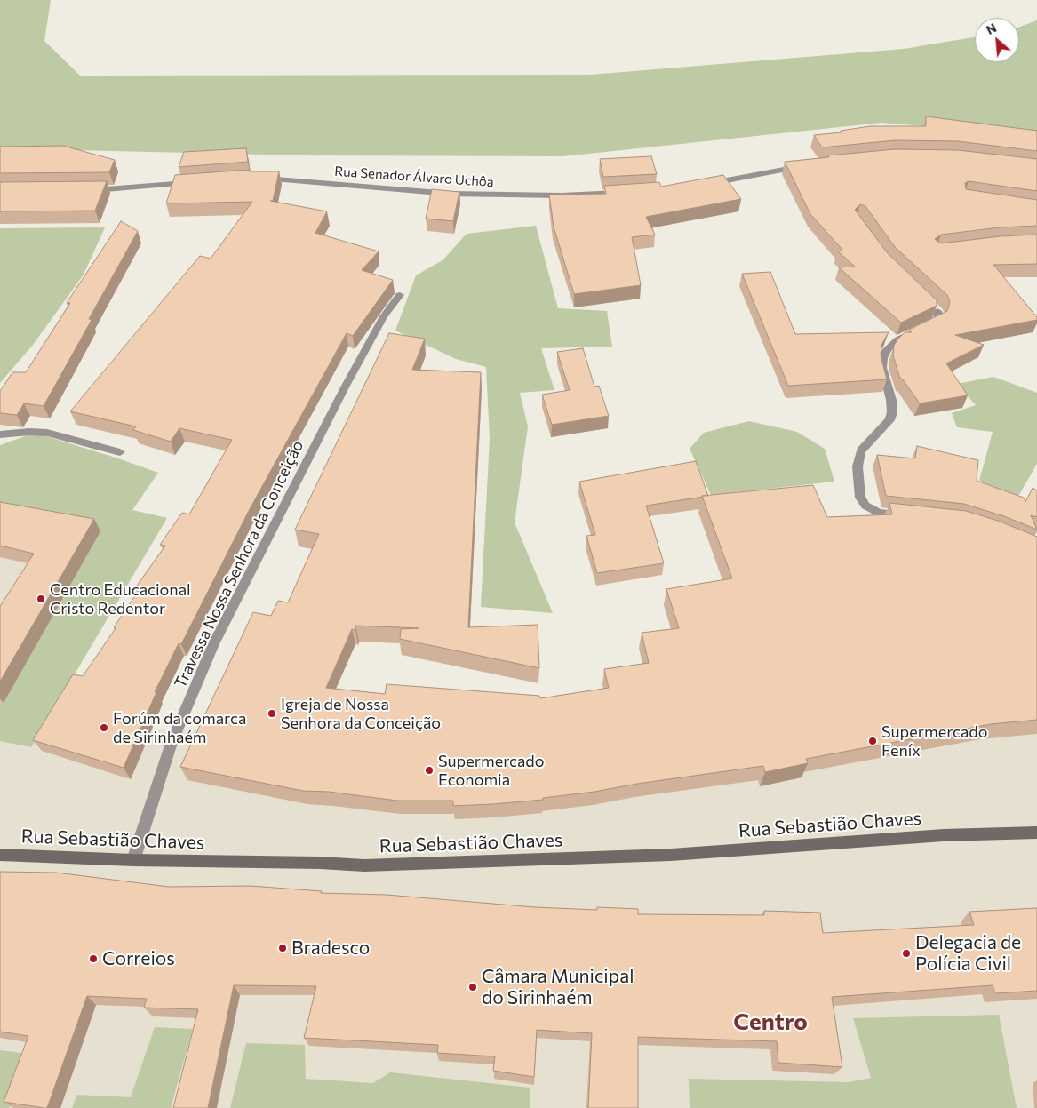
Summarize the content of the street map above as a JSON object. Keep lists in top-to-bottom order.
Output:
{
  "streets": {
    "main road": ["Rua Sebastião Chaves"],
    "street": ["Rua Senador Álvaro Uchôa", "Travessa Nossa Senhora da Conceição"]
  },
  "crossings": [
    ["Travessa Nossa Senhora da Conceição", "Rua Sebastião Chaves"]
  ],
  "districts": ["Centro"],
  "places": [
    "Centro Educacional Cristo Redentor",
    "Igreja de Nossa Senhora da Conceição",
    "Forúm da comarca de Sirinhaém",
    "Supermercado Feníx",
    "Supermercado Economia",
    "Bradesco",
    "Delegacia de Polícia Civil",
    "Correios",
    "Câmara Municipal do Sirinhaém"
  ],
  "north": "top left"
}
